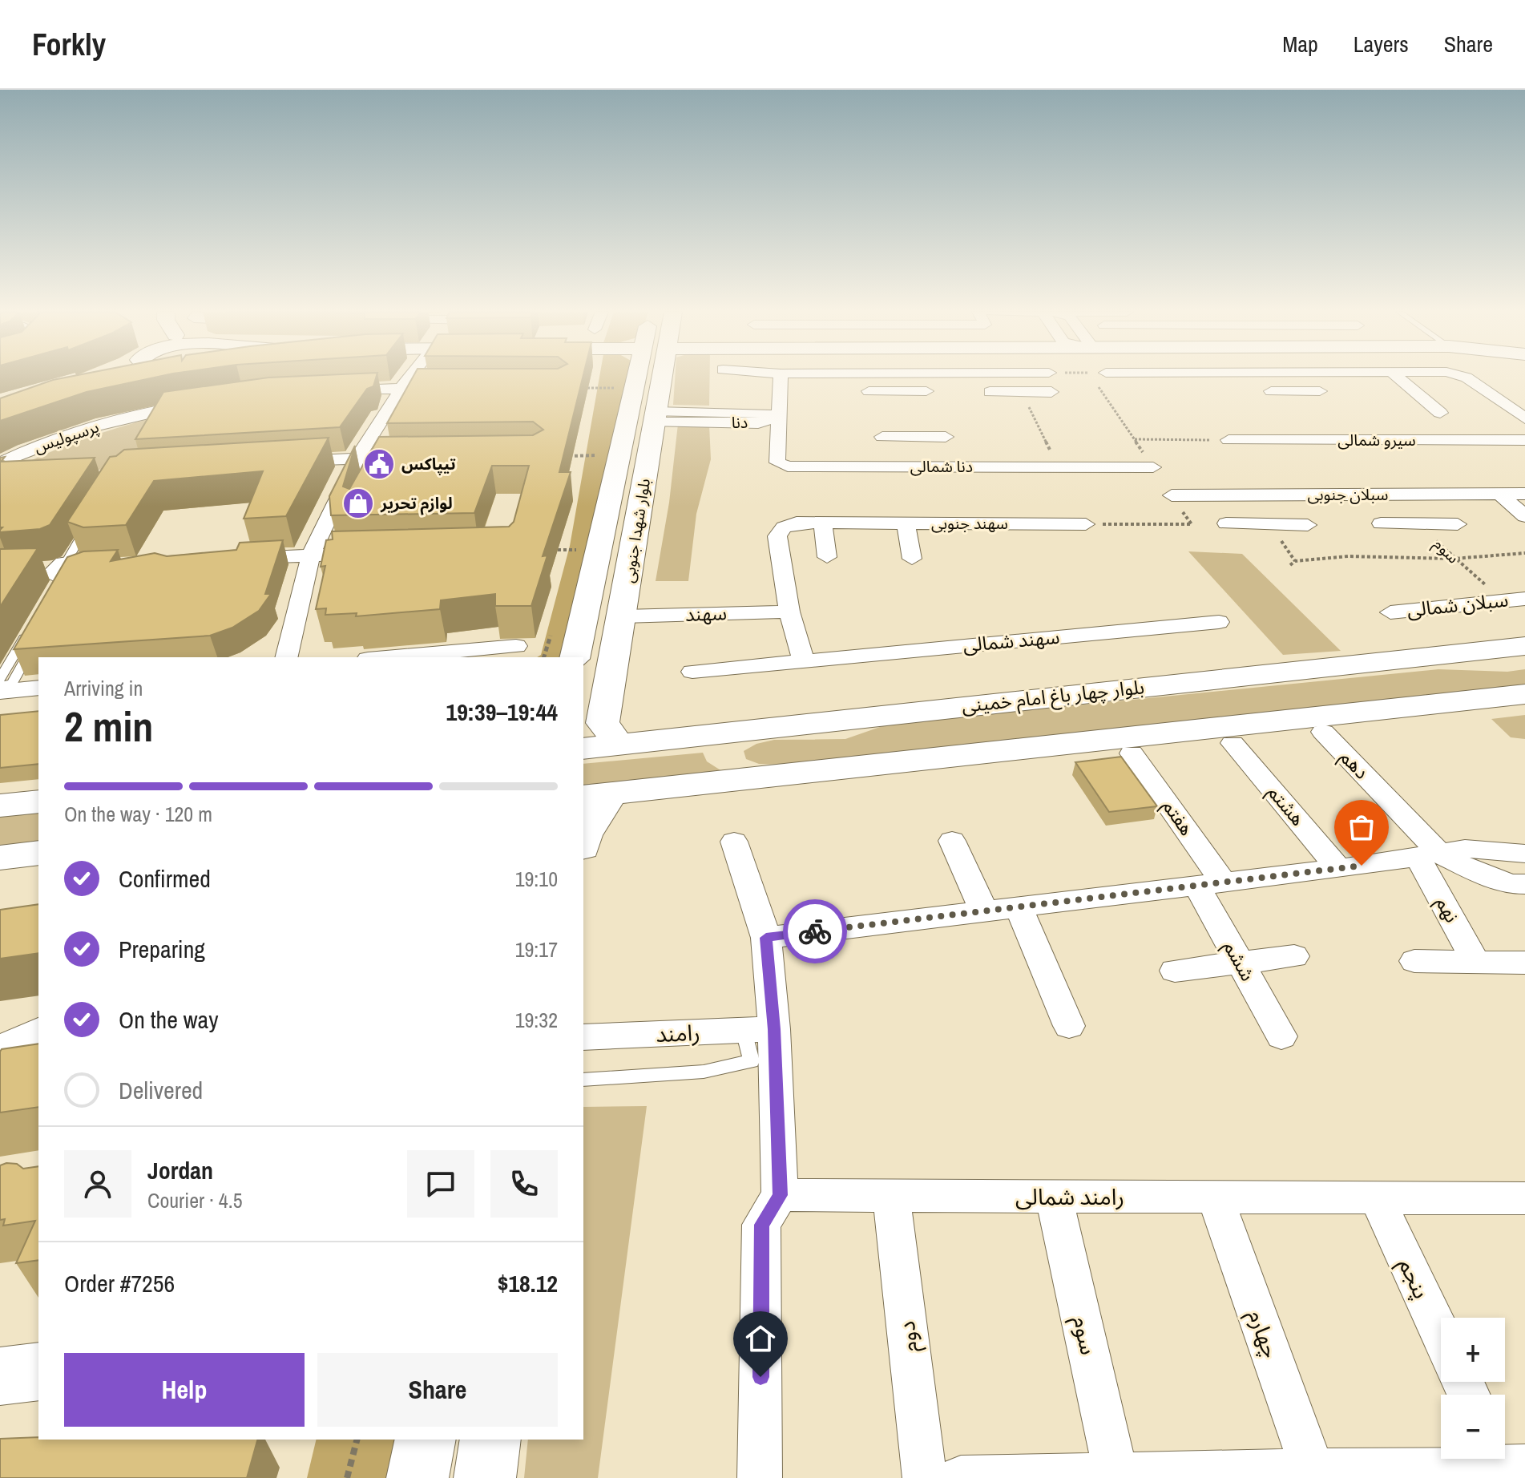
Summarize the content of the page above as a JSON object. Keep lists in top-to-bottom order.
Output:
{
  "streets": {
    "street": [
      "دنا",
      "پرسپولیس",
      "سیرو شمالی",
      "دنا شمالی",
      "سبلان جنوبی",
      "سهند جنوبی",
      "بلوار شهدا جنوبی",
      "سوم",
      "سبلان شمالی",
      "سهند",
      "سهند شمالی",
      "بلوار چهار باغ امام خمینی",
      "دهم",
      "هشتم",
      "هفتم",
      "نهم",
      "ششم",
      "رامند",
      "رامند شمالی",
      "پنجم",
      "چهارم",
      "دوم"
    ]
  },
  "crossings": [
    ["دنا", "دنا شمالی"],
    ["دنا", "بلوار شهدا جنوبی"],
    ["سبلان جنوبی", "سوم"],
    ["سهند جنوبی", "سهند"],
    ["بلوار شهدا جنوبی", "سهند"],
    ["بلوار شهدا جنوبی", "بلوار چهار باغ امام خمینی"],
    ["سوم", "سبلان شمالی"],
    ["سوم", "رامند شمالی"],
    ["دهم", "نهم"],
    ["هفتم", "ششم"],
    ["رامند شمالی", "پنجم"],
    ["رامند شمالی", "چهارم"],
    ["رامند شمالی", "دوم"]
  ],
  "places": {
    "public building": ["تیپاکس"],
    "shop": ["لوازم تحریر"]
  },
  "page": {
    "header": "Forkly",
    "nav": ["Map", "Layers", "Share"],
    "heading": ["2 min", "Arriving in", "19:39–19:44"],
    "panel": [
      "Jordan",
      "Courier · 4.5",
      "Order #7256",
      "$18.12"
    ],
    "bar": "On the way · 120 m",
    "list": [
      ["Confirmed", "19:10"],
      ["Preparing", "19:17"],
      ["On the way", "19:32"],
      "Delivered"
    ],
    "map_buttons": ["+", "−"],
    "buttons": ["Help", "Share"]
  }
}
